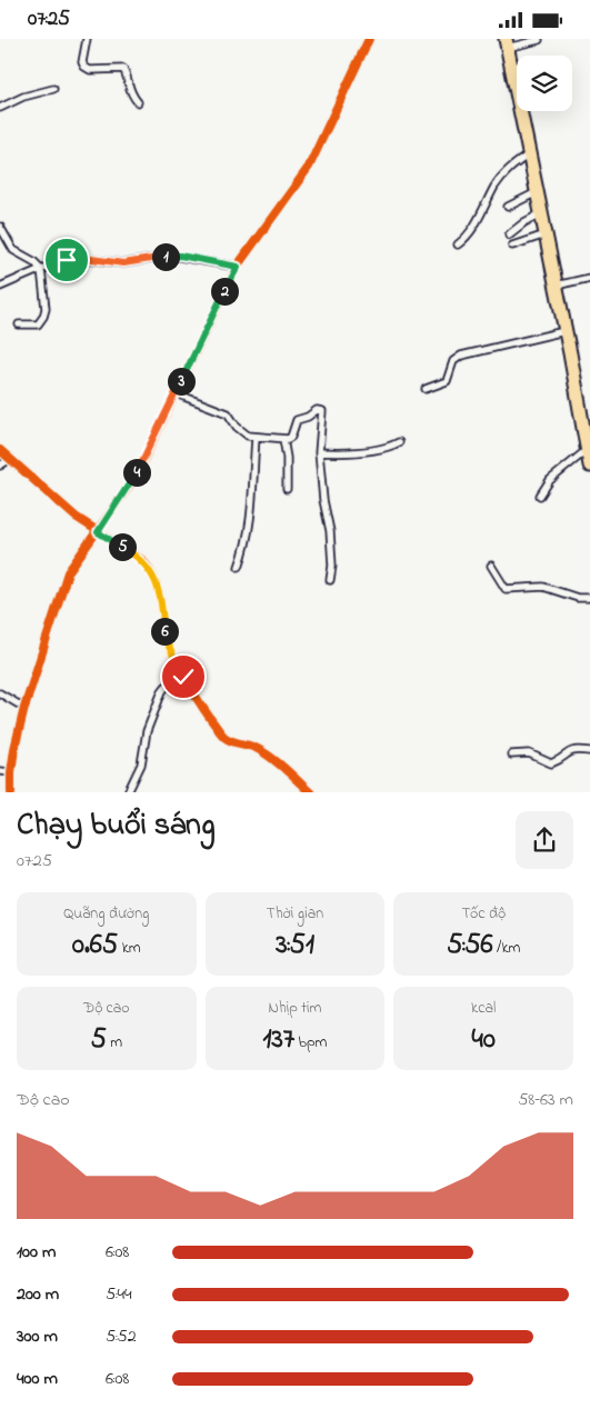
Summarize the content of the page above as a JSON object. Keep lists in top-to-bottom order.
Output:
{
  "page": {
    "status": "07:25",
    "pins": [
      "1",
      "2",
      "3",
      "4",
      "5",
      "6"
    ],
    "heading": ["Chạy buổi sáng", "07:25"],
    "stats": [
      ["Quãng đường", "0.65 km"],
      ["Thời gian", "3:51"],
      ["Tốc độ", "5:56 /km"],
      ["Độ cao", "5 m"],
      ["Nhịp tim", "137 bpm"],
      ["kcal", "40"]
    ],
    "chart": ["Độ cao", "58–63 m"],
    "list": [
      {
        "name": "100 m",
        "note": "6:08"
      },
      {
        "name": "200 m",
        "note": "5:44"
      },
      {
        "name": "300 m",
        "note": "5:52"
      },
      {
        "name": "400 m",
        "note": "6:08"
      }
    ]
  }
}
